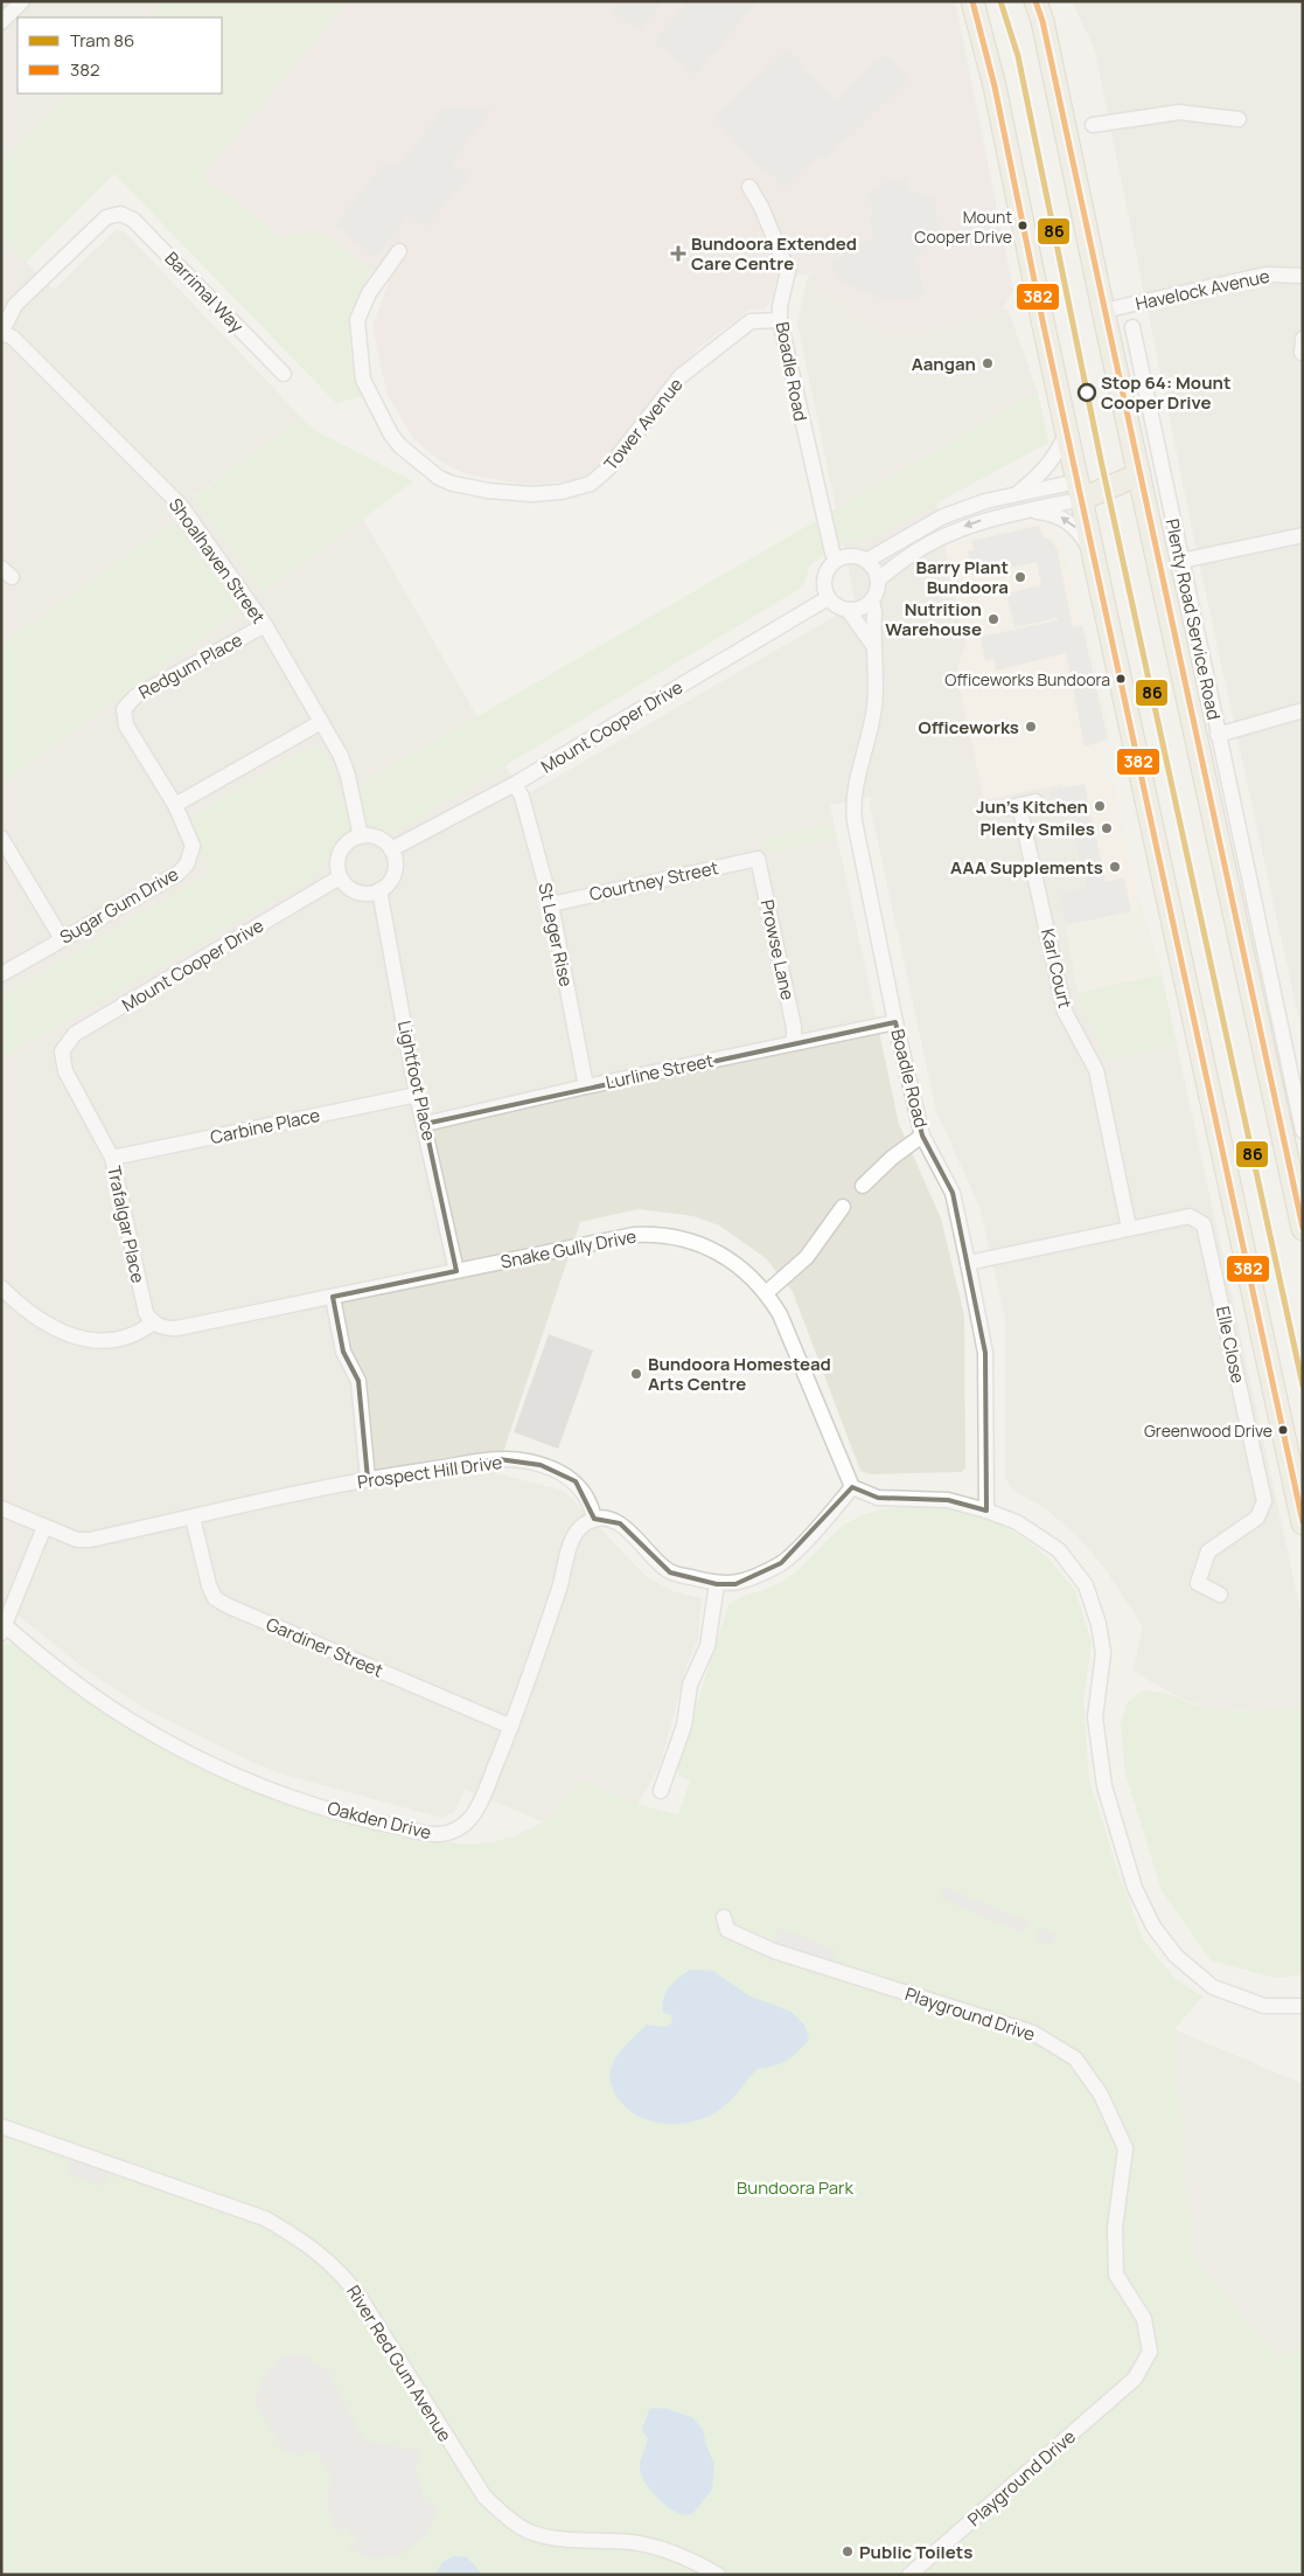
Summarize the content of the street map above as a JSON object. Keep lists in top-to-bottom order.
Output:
{
  "streets": {
    "street": [
      "Havelock Avenue",
      "Barrimal Way",
      "Boadle Road",
      "Tower Avenue",
      "Shoalhaven Street",
      "Plenty Road Service Road",
      "Redgum Place",
      "Mount Cooper Drive",
      "Courtney Street",
      "Sugar Gum Drive",
      "St Leger Rise",
      "Prowse Lane",
      "Karl Court",
      "Lurline Street",
      "Lightfoot Place",
      "Carbine Place",
      "Trafalgar Place",
      "Snake Gully Drive",
      "Elle Close",
      "Prospect Hill Drive",
      "Gardiner Street",
      "Oakden Drive",
      "Playground Drive",
      "River Red Gum Avenue"
    ]
  },
  "crossings": [
    ["Barrimal Way", "Shoalhaven Street"],
    ["Boadle Road", "Tower Avenue"],
    ["Boadle Road", "Mount Cooper Drive"],
    ["Boadle Road", "Lurline Street"],
    ["Boadle Road", "Elle Close"],
    ["Shoalhaven Street", "Redgum Place"],
    ["Shoalhaven Street", "Mount Cooper Drive"],
    ["Shoalhaven Street", "Lightfoot Place"],
    ["Redgum Place", "Sugar Gum Drive"],
    ["Mount Cooper Drive", "St Leger Rise"],
    ["Mount Cooper Drive", "Lightfoot Place"],
    ["Mount Cooper Drive", "Trafalgar Place"],
    ["Courtney Street", "St Leger Rise"],
    ["Courtney Street", "Prowse Lane"],
    ["St Leger Rise", "Lurline Street"],
    ["Prowse Lane", "Lurline Street"],
    ["Karl Court", "Elle Close"],
    ["Lurline Street", "Lightfoot Place"],
    ["Lightfoot Place", "Carbine Place"],
    ["Lightfoot Place", "Snake Gully Drive"],
    ["Carbine Place", "Trafalgar Place"],
    ["Trafalgar Place", "Snake Gully Drive"],
    ["Prospect Hill Drive", "Gardiner Street"],
    ["Prospect Hill Drive", "Oakden Drive"],
    ["Gardiner Street", "Oakden Drive"]
  ],
  "parks": ["Bundoora Park"],
  "places": {
    "other": [
      "Mount Cooper Drive",
      "Aangan",
      "Stop 64: Mount Cooper Drive",
      "Barry Plant Bundoora",
      "Nutrition Warehouse",
      "Officeworks Bundoora",
      "Officeworks",
      "Jun's Kitchen",
      "Plenty Smiles",
      "AAA Supplements",
      "Bundoora Homestead Arts Centre",
      "Greenwood Drive",
      "Public Toilets"
    ],
    "health": ["Bundoora Extended Care Centre"]
  },
  "lines": ["tram line 86", "transit line 382"],
  "legend": ["Tram 86", "382"]
}
